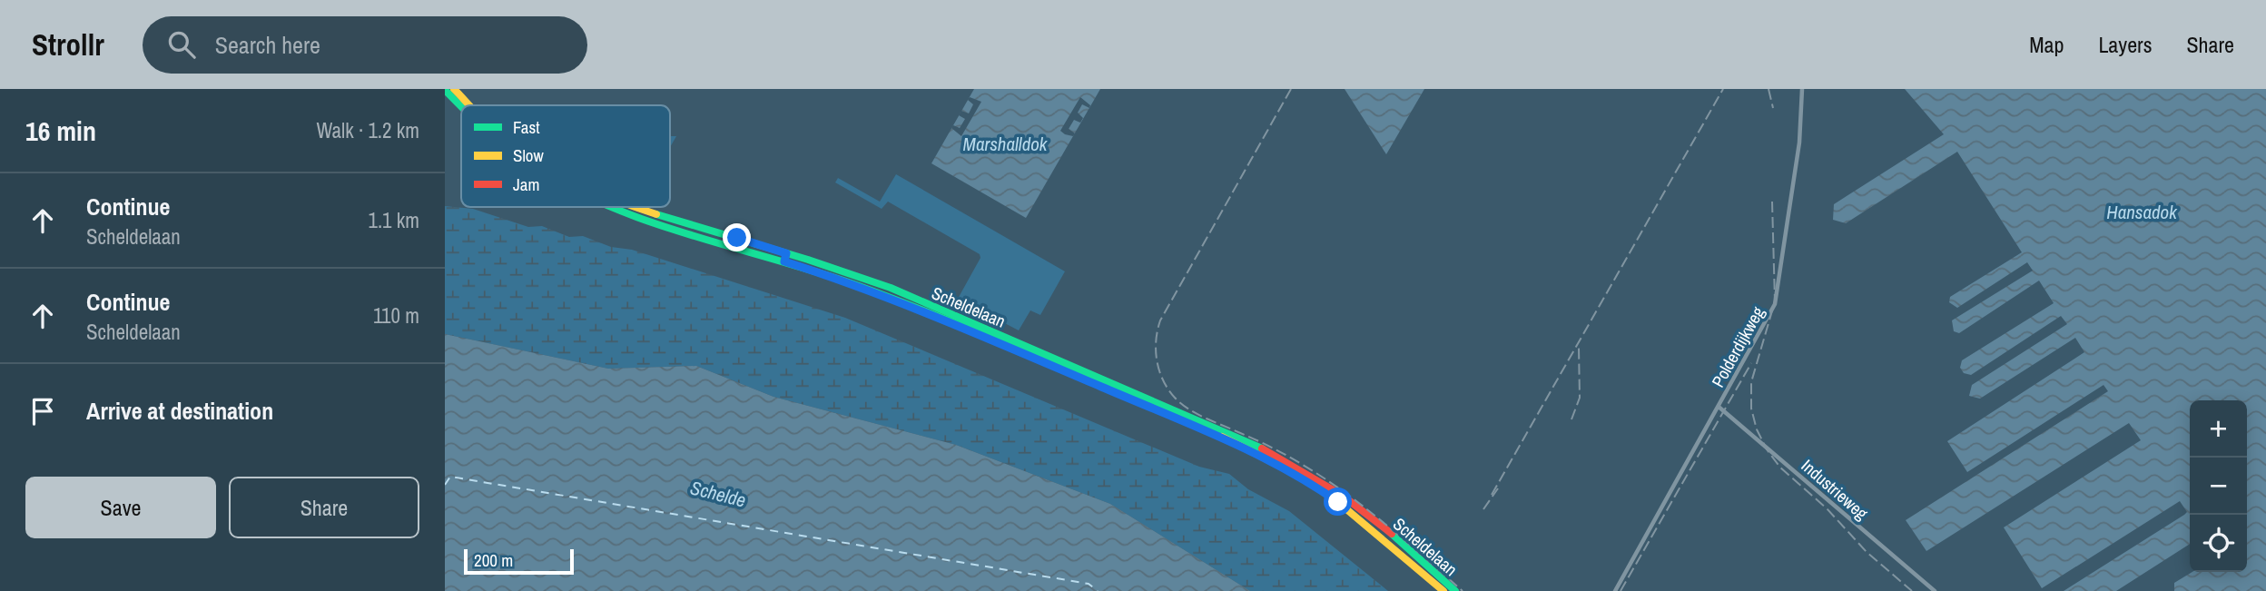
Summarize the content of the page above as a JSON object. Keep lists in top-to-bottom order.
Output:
{
  "streets": {
    "main road": ["Scheldelaan"],
    "street": ["Polderdijkweg", "Industrieweg"]
  },
  "crossings": [
    ["Polderdijkweg", "Industrieweg"]
  ],
  "water": ["Marshalldok", "Hansadok", "Schelde"],
  "legend": ["Fast", "Slow", "Jam"],
  "scale_bar": "200 m",
  "page": {
    "header": "Strollr",
    "search": "Search here",
    "nav": ["Map", "Layers", "Share"],
    "heading": ["16 min", "Walk · 1.2 km"],
    "list": [
      ["Continue", "Scheldelaan", "1.1 km"],
      ["Continue", "Scheldelaan", "110 m"],
      "Arrive at destination"
    ],
    "map_buttons": ["+", "−"],
    "buttons": ["Save", "Share"],
    "scale": "200 m"
  }
}
